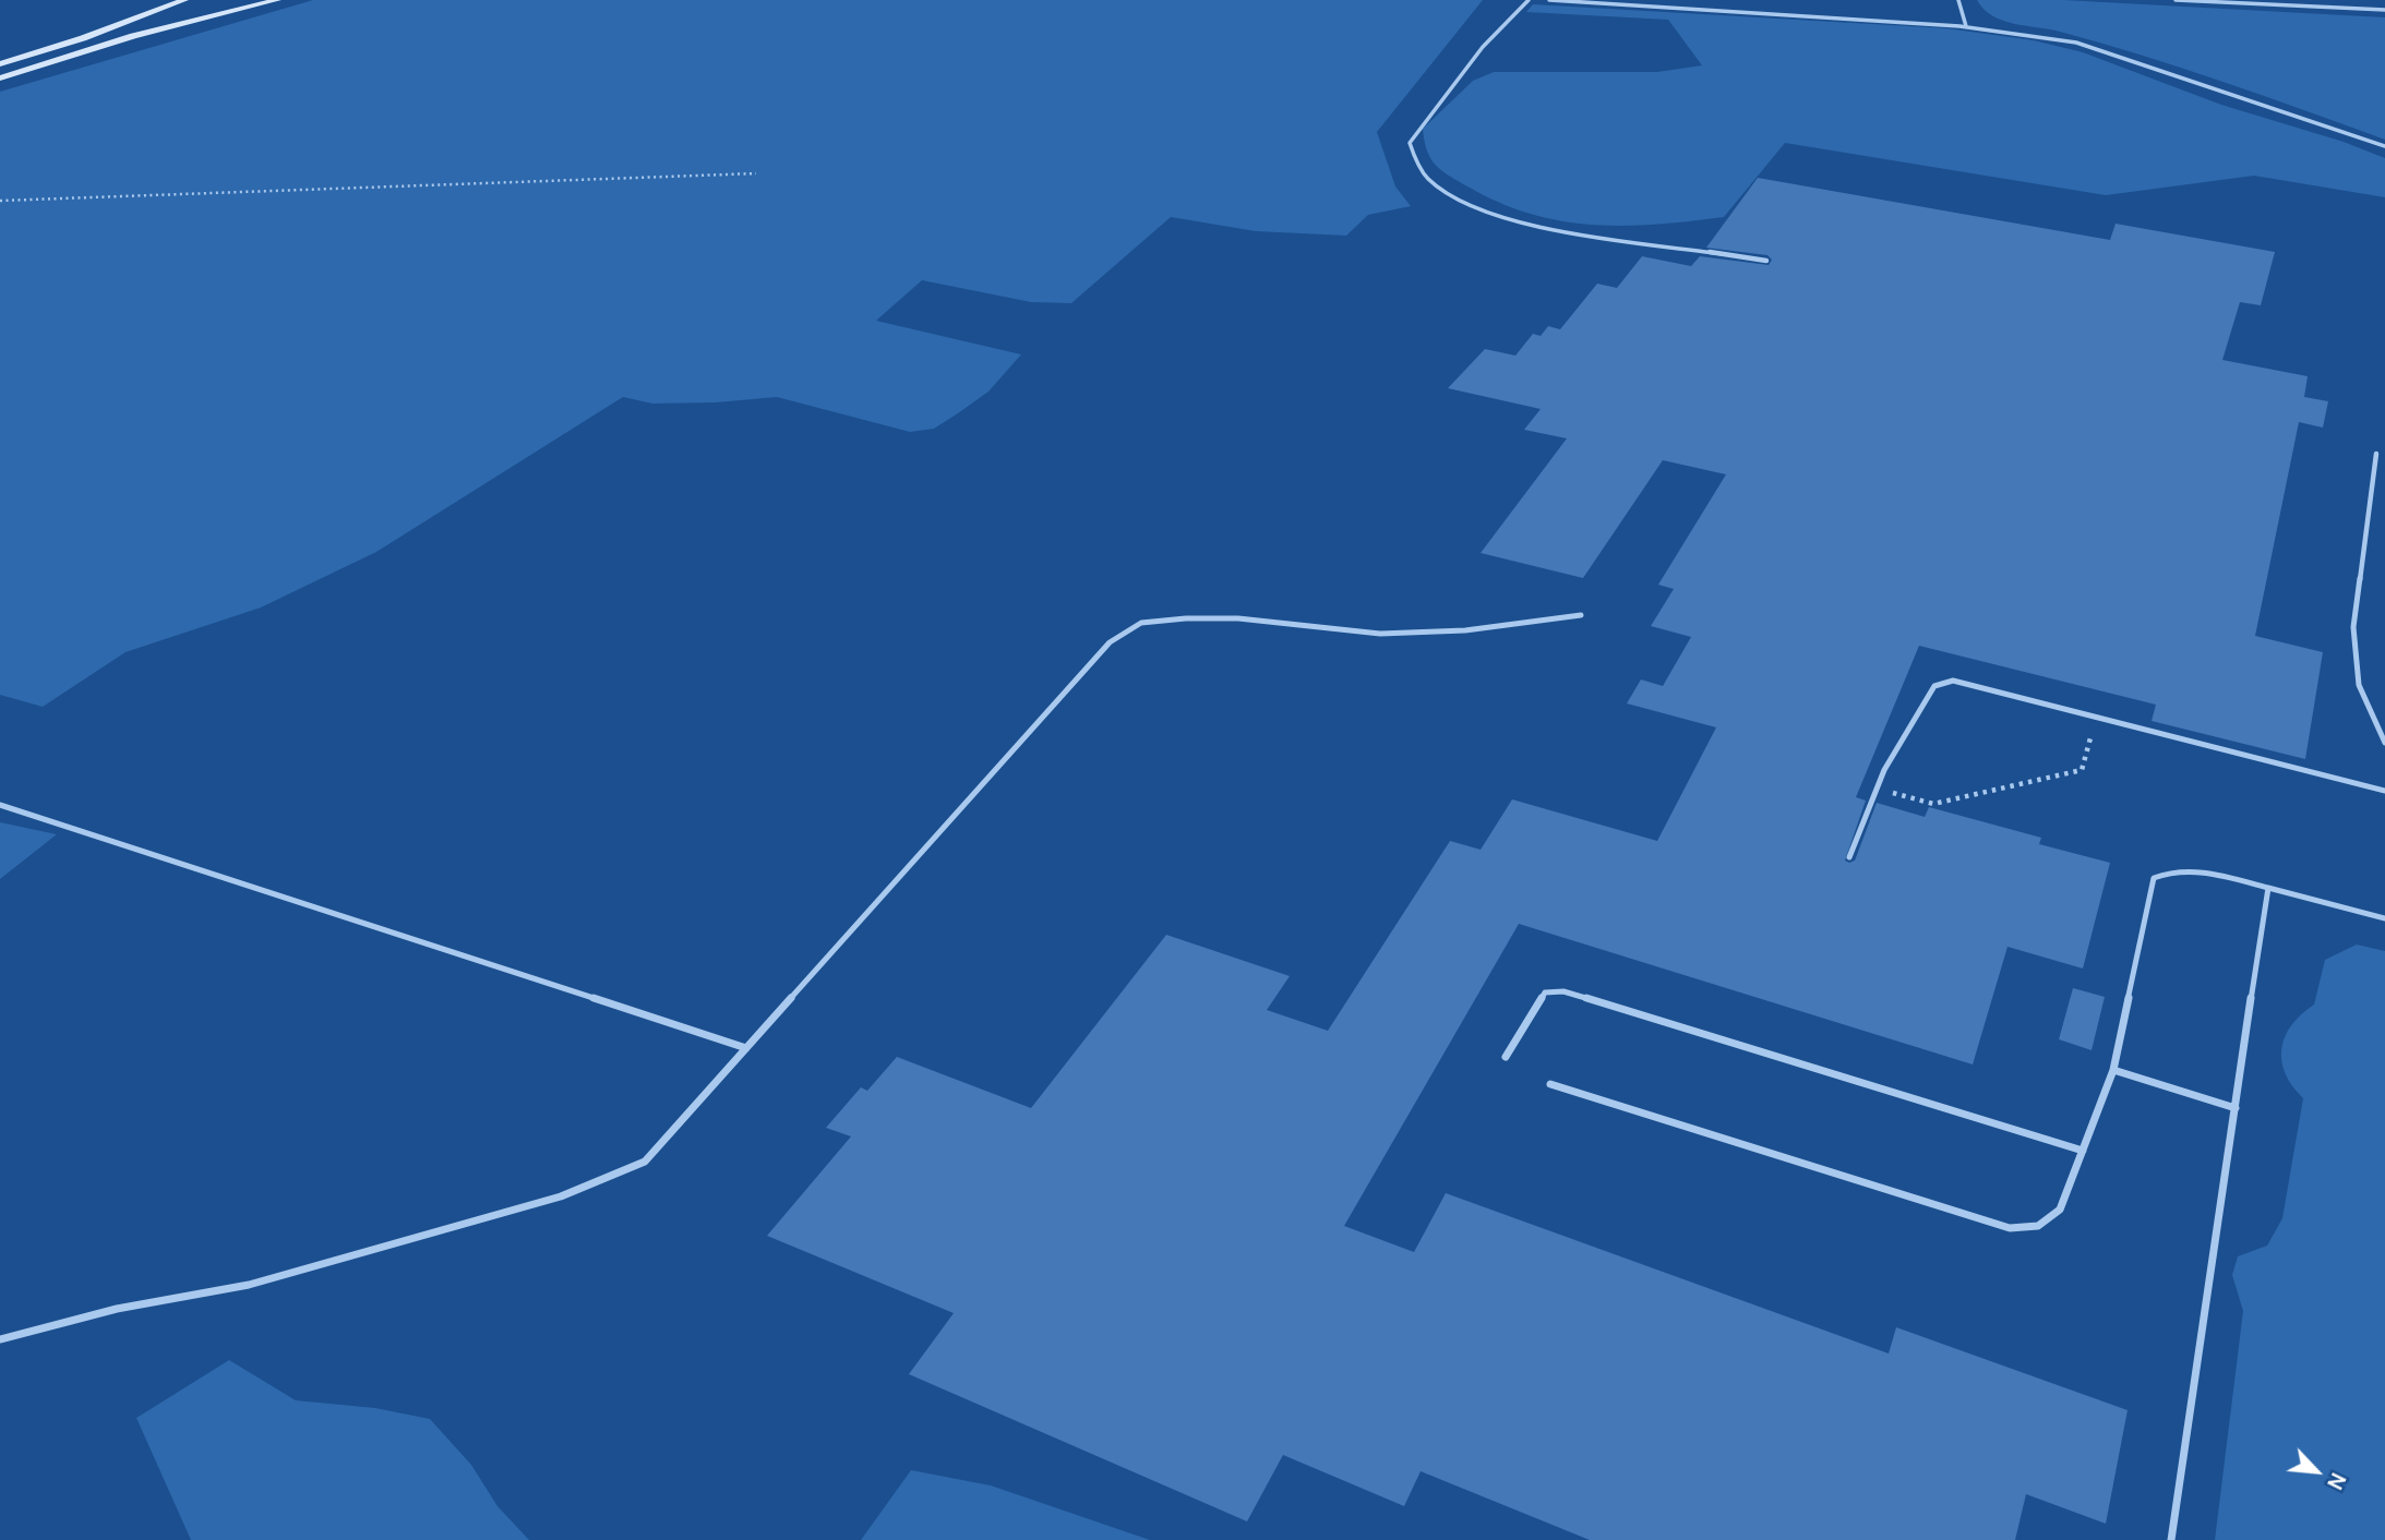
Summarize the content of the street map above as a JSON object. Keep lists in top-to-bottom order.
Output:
{
  "north": "bottom right"
}
